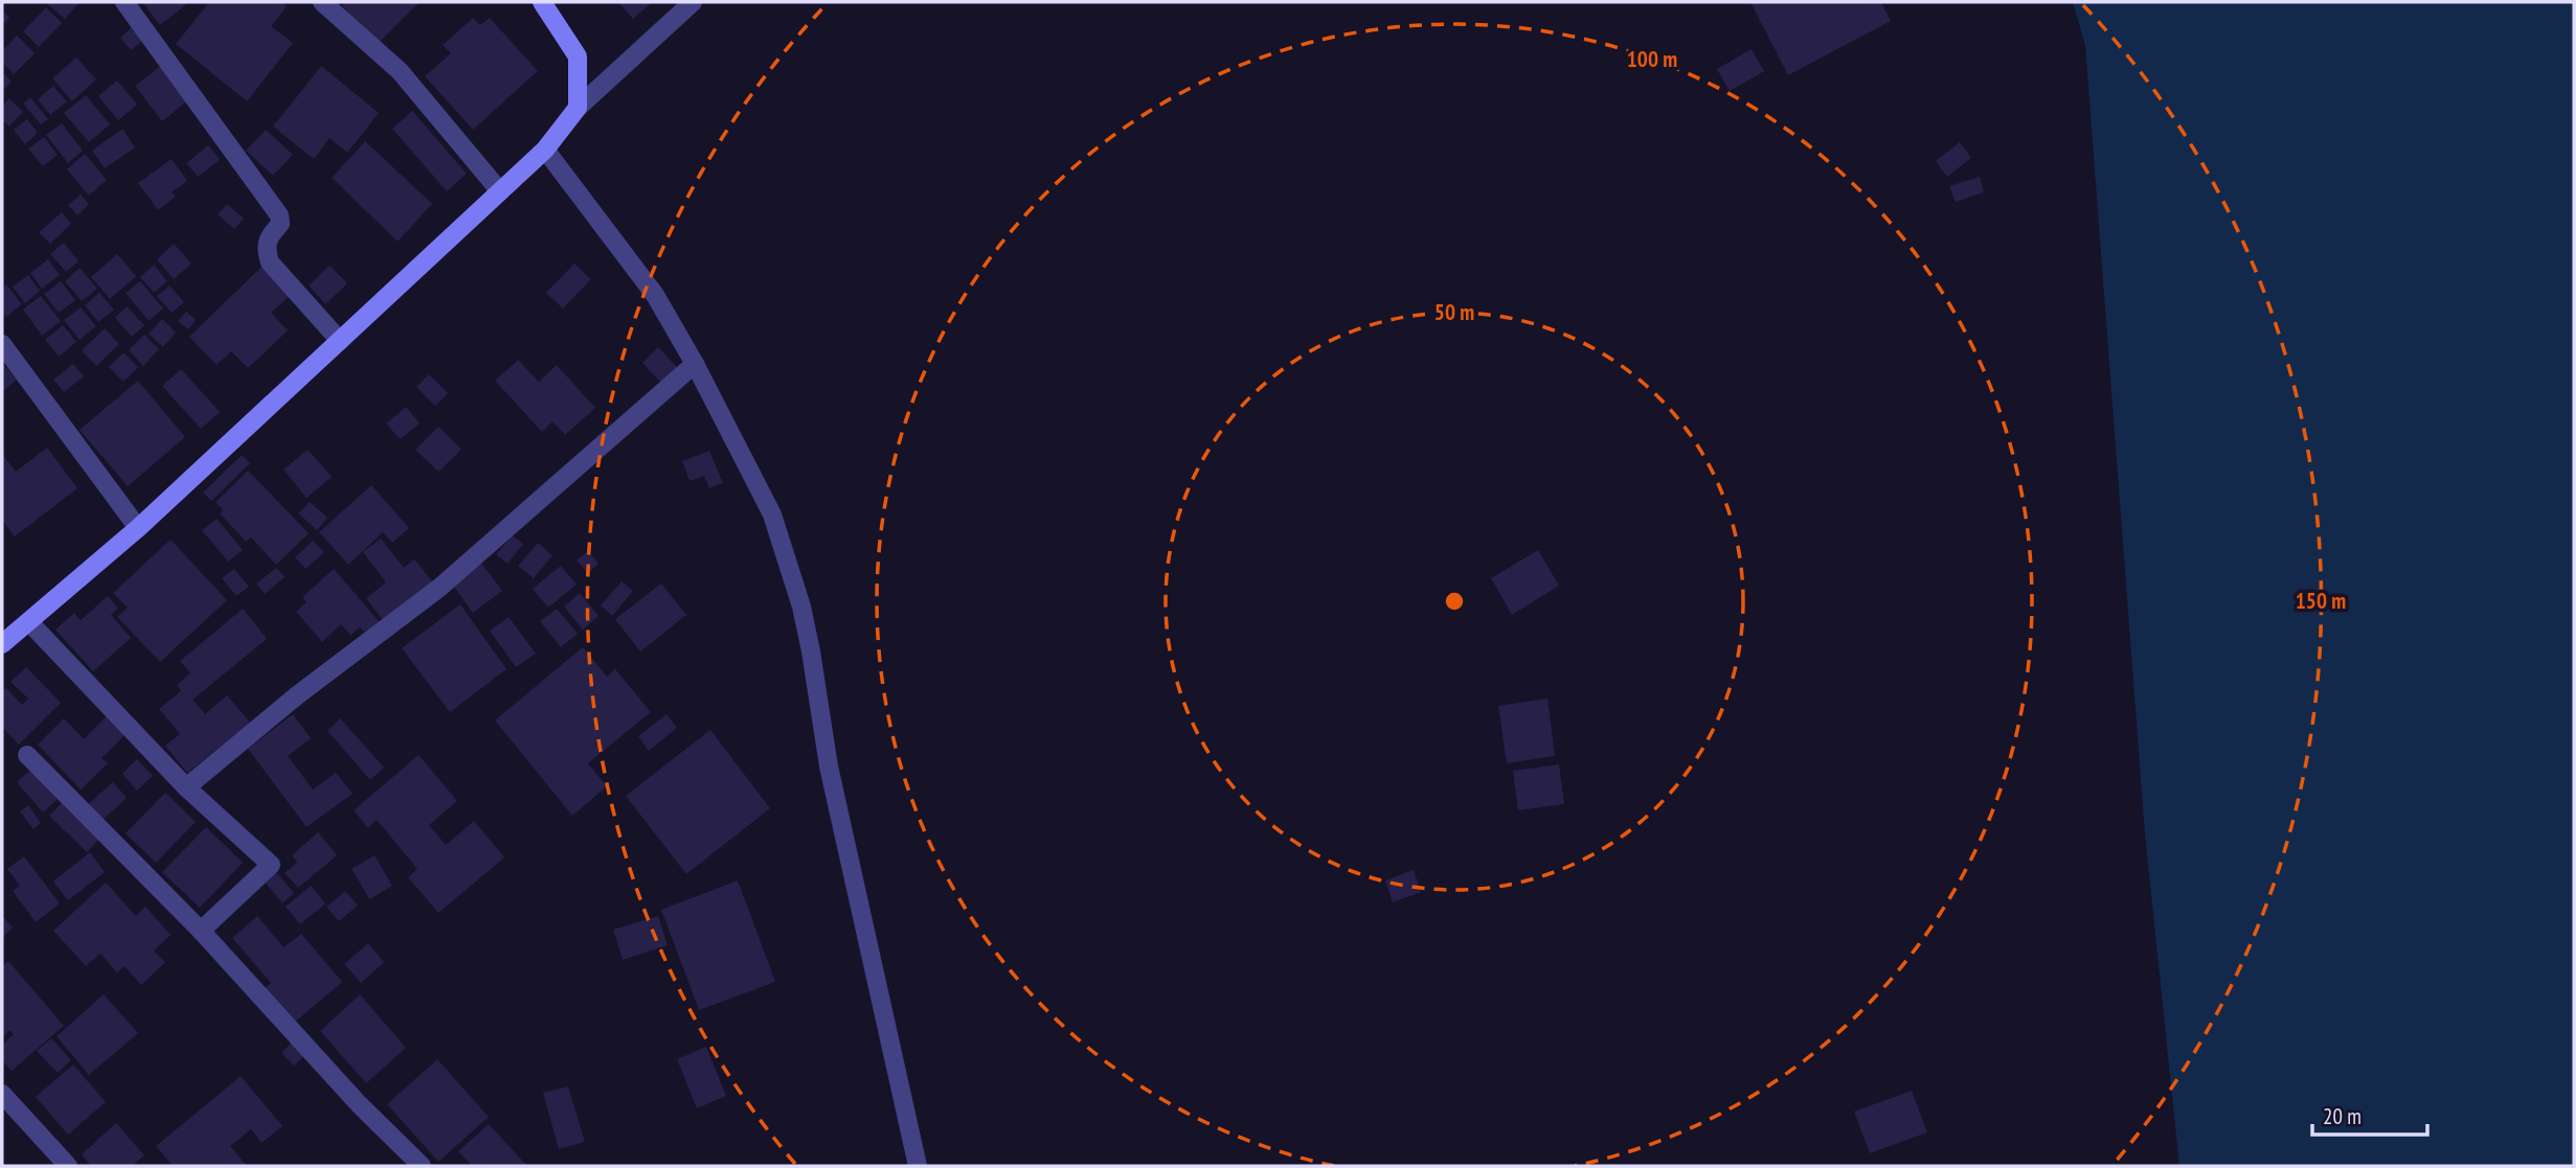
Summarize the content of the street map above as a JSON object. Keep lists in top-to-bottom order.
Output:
{
  "scale_bar": "20 m",
  "rings": ["100 m", "50 m", "150 m"]
}
